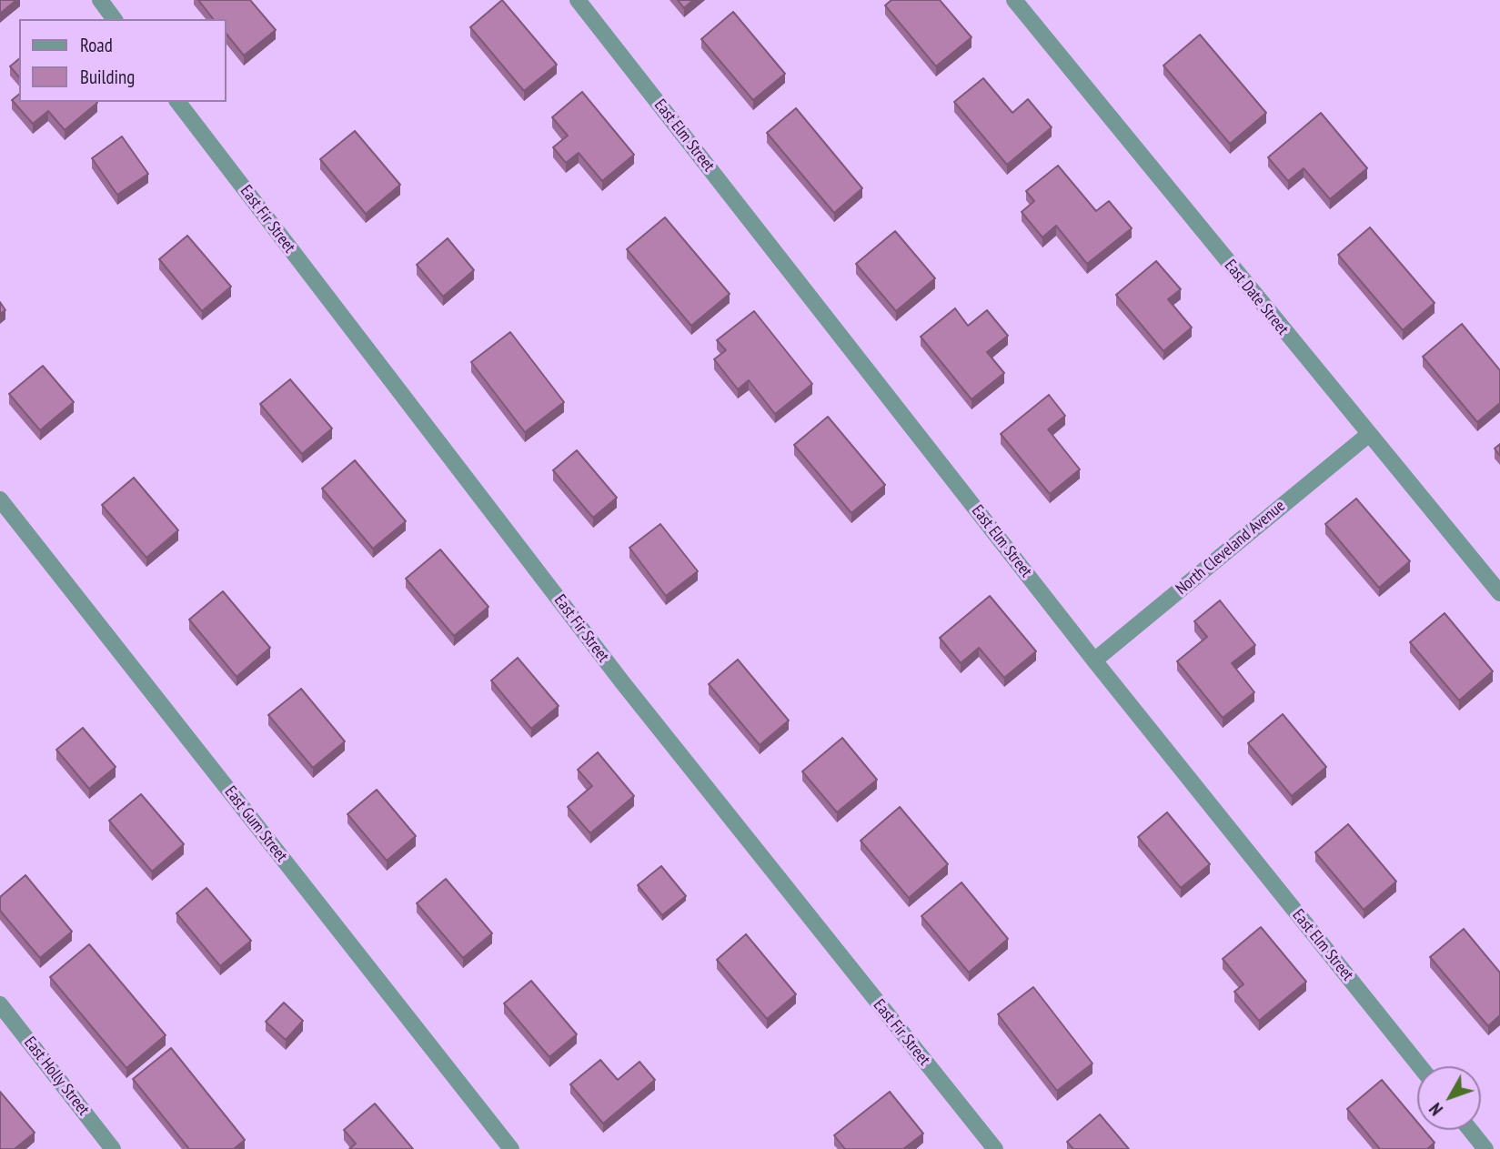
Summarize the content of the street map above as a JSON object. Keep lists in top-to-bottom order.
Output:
{
  "streets": {
    "street": [
      "East Elm Street",
      "East Fir Street",
      "East Date Street",
      "North Cleveland Avenue",
      "East Gum Street",
      "East Holly Street"
    ]
  },
  "crossings": [
    ["East Elm Street", "North Cleveland Avenue"],
    ["East Date Street", "North Cleveland Avenue"]
  ],
  "legend": ["Road", "Building"],
  "north": "bottom left"
}
